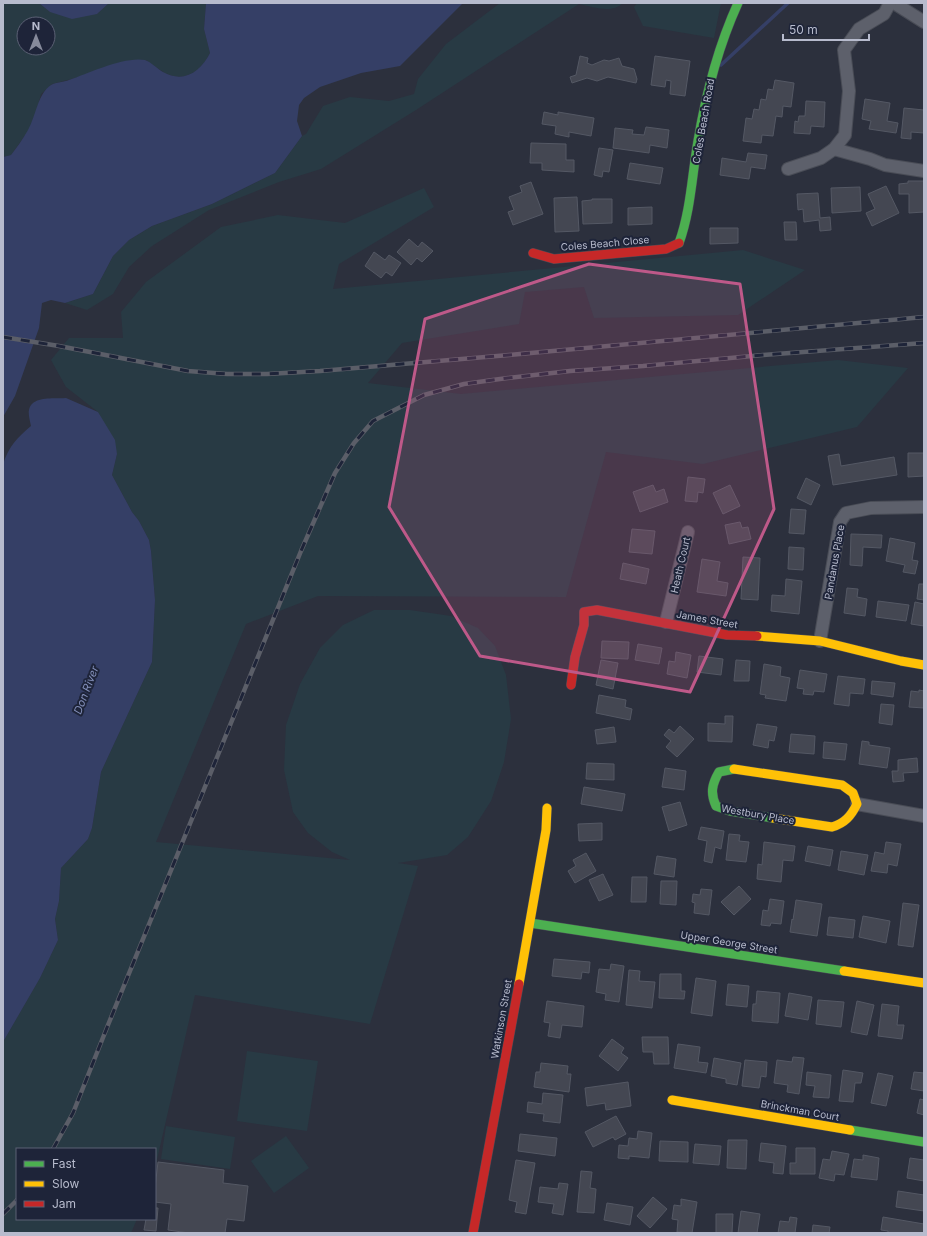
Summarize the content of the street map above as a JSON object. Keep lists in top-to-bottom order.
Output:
{
  "streets": {
    "street": [
      "Coles Beach Road",
      "Coles Beach Close",
      "Pandanus Place",
      "Heath Court",
      "James Street",
      "Westbury Place",
      "Upper George Street",
      "Watkinson Street",
      "Brinckman Court"
    ]
  },
  "crossings": [
    ["Coles Beach Road", "Coles Beach Close"],
    ["Pandanus Place", "James Street"],
    ["Heath Court", "James Street"],
    ["Upper George Street", "Watkinson Street"]
  ],
  "water": ["Don River"],
  "legend": ["Fast", "Slow", "Jam"],
  "scale_bar": "50 m",
  "north": "top"
}
